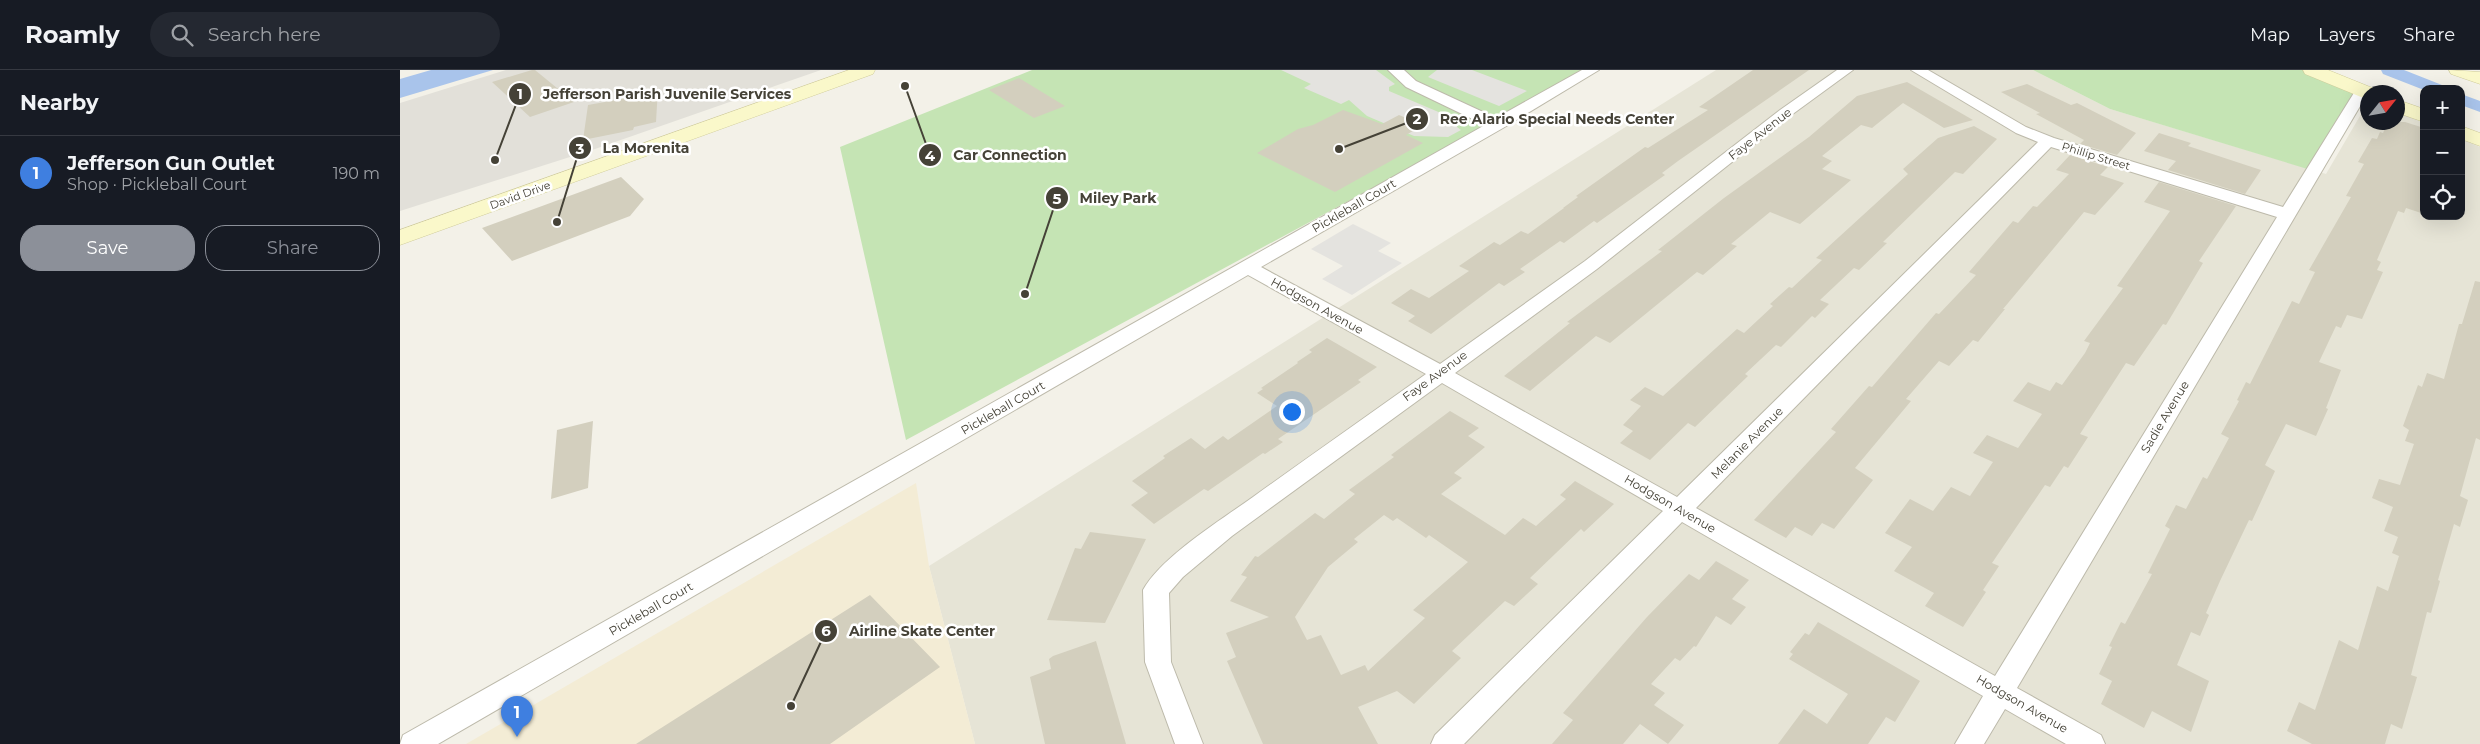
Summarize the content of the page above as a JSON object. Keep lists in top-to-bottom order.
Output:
{
  "streets": {
    "main road": ["David Drive"],
    "street": [
      "Faye Avenue",
      "Phillip Street",
      "Pickleball Court",
      "Hodgson Avenue",
      "Sadie Avenue",
      "Melanie Avenue"
    ]
  },
  "crossings": [
    ["Faye Avenue", "Hodgson Avenue"],
    ["Phillip Street", "Sadie Avenue"],
    ["Phillip Street", "Melanie Avenue"],
    ["Pickleball Court", "Hodgson Avenue"],
    ["Hodgson Avenue", "Sadie Avenue"],
    ["Hodgson Avenue", "Melanie Avenue"]
  ],
  "places": [
    "Car Connection",
    "Ree Alario Special Needs Center",
    "Jefferson Parish Juvenile Services",
    "La Morenita",
    "Miley Park",
    "Airline Skate Center"
  ],
  "north": "top right",
  "page": {
    "header": "Roamly",
    "search": "Search here",
    "nav": ["Map", "Layers", "Share"],
    "heading": "Nearby",
    "map_buttons": ["+", "−"],
    "list": [
      {
        "mark": "1",
        "name": "Jefferson Gun Outlet",
        "note": "Shop · Pickleball Court",
        "value": "190 m"
      }
    ],
    "buttons": ["Save", "Share"],
    "pins": "1"
  }
}
